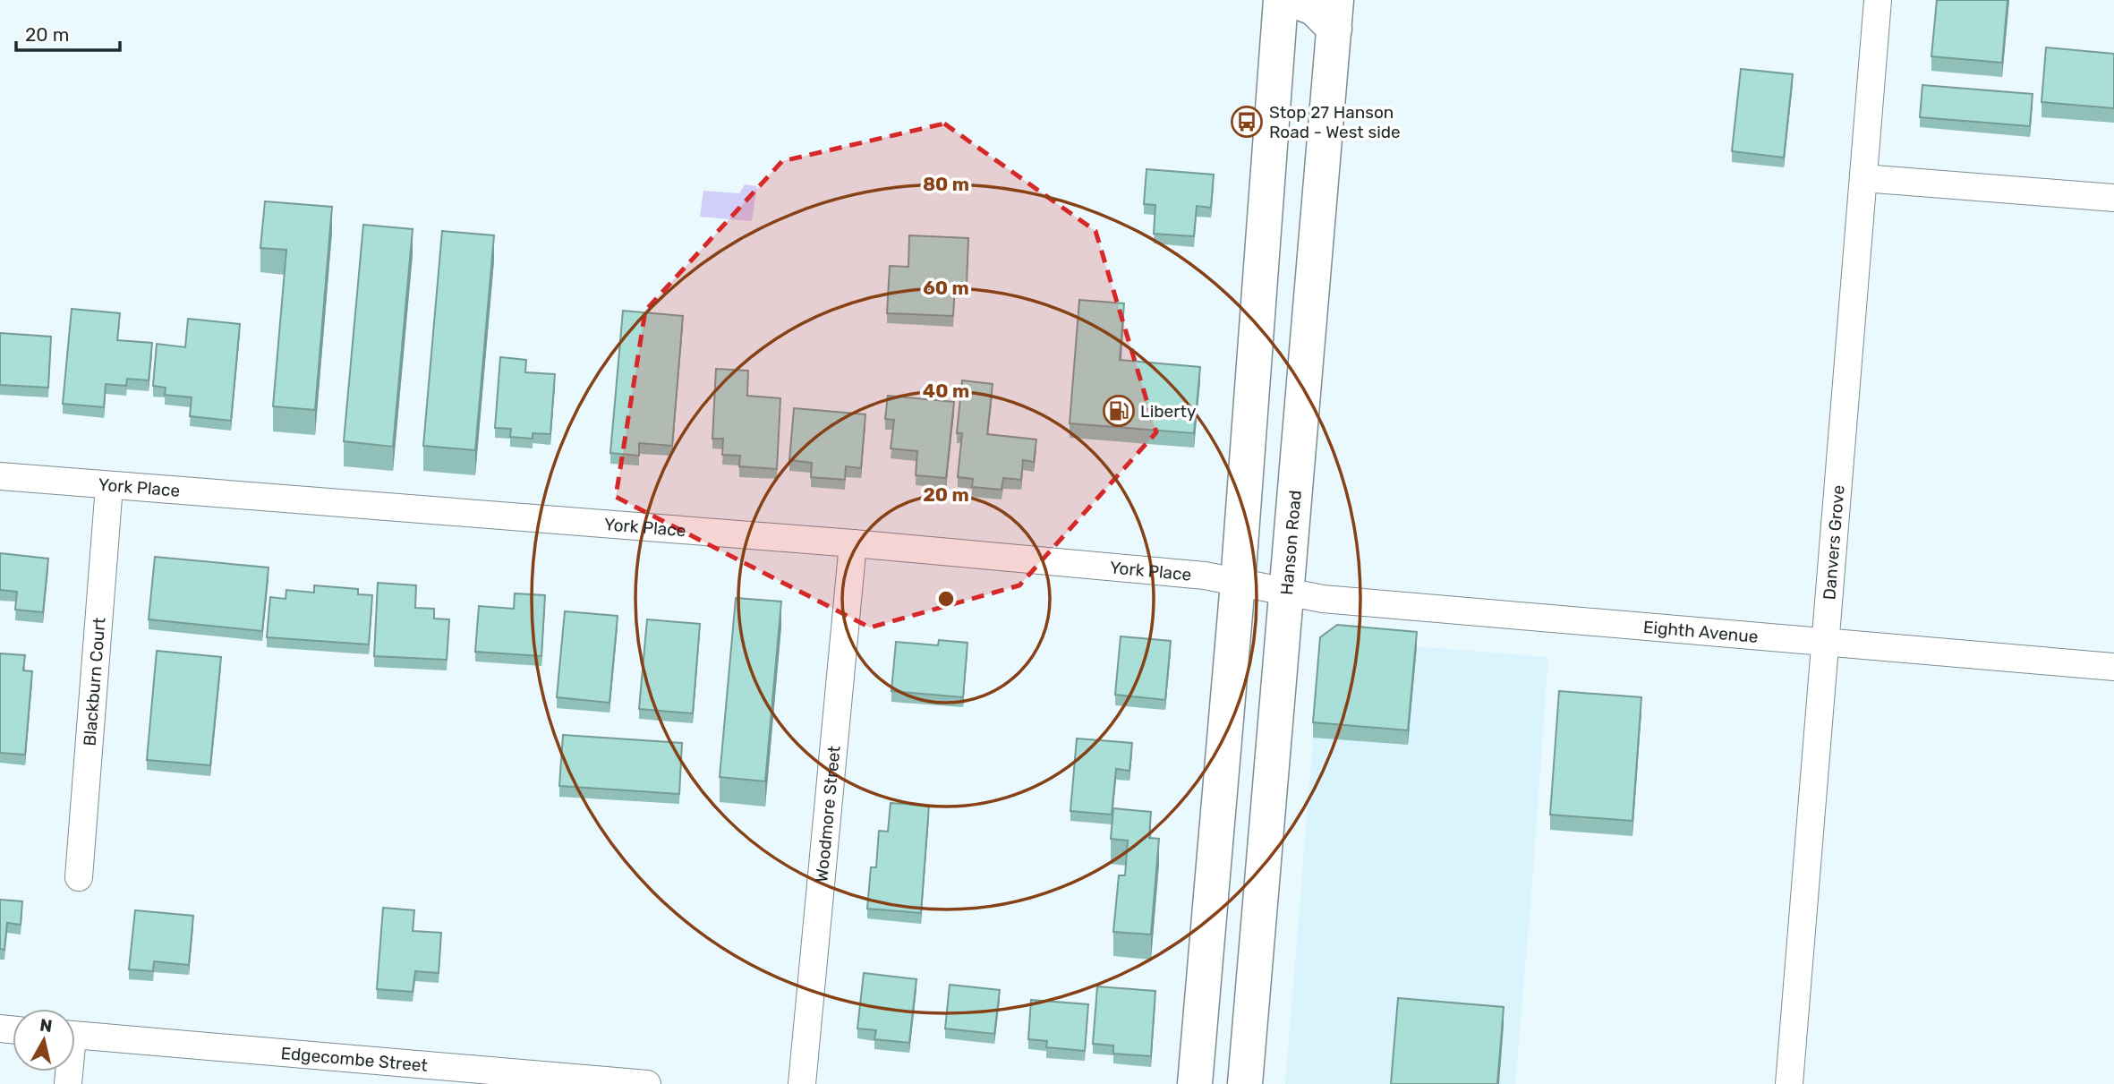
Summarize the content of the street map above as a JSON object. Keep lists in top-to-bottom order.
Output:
{
  "streets": {
    "main road": ["Hanson Road"],
    "street": [
      "York Place",
      "Danvers Grove",
      "Eighth Avenue",
      "Blackburn Court",
      "Woodmore Street",
      "Edgecombe Street"
    ]
  },
  "crossings": [
    ["York Place", "Hanson Road"],
    ["York Place", "Eighth Avenue"],
    ["York Place", "Blackburn Court"],
    ["York Place", "Woodmore Street"],
    ["Danvers Grove", "Eighth Avenue"],
    ["Hanson Road", "Eighth Avenue"]
  ],
  "places": {
    "bus stop": ["Stop 27 Hanson Road - West side"],
    "fuel station": ["Liberty"]
  },
  "scale_bar": "20 m",
  "north": "top",
  "rings": [
    "80 m",
    "60 m",
    "40 m",
    "20 m"
  ]
}
